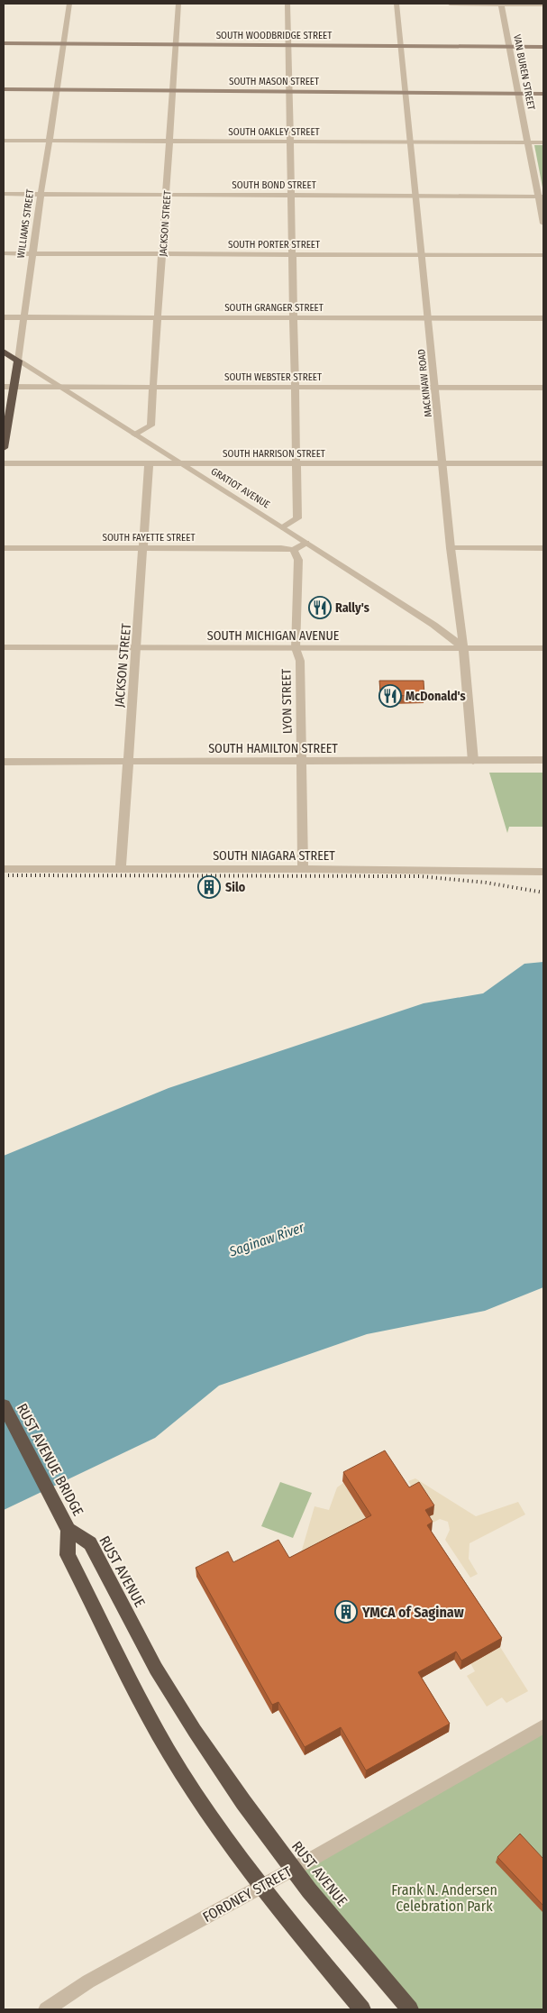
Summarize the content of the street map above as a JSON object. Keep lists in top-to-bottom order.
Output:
{
  "streets": {
    "highway": [
      "WILLIAMS STREET",
      "GRATIOT AVENUE",
      "RUST AVENUE BRIDGE",
      "RUST AVENUE"
    ],
    "main road": ["SOUTH WOODBRIDGE STREET", "SOUTH MASON STREET"],
    "street": [
      "VAN BUREN STREET",
      "SOUTH OAKLEY STREET",
      "SOUTH BOND STREET",
      "JACKSON STREET",
      "SOUTH PORTER STREET",
      "SOUTH GRANGER STREET",
      "SOUTH WEBSTER STREET",
      "MACKINAW ROAD",
      "SOUTH HARRISON STREET",
      "SOUTH FAYETTE STREET",
      "SOUTH MICHIGAN AVENUE",
      "LYON STREET",
      "SOUTH HAMILTON STREET",
      "SOUTH NIAGARA STREET",
      "FORDNEY STREET"
    ]
  },
  "crossings": [
    ["SOUTH WOODBRIDGE STREET", "VAN BUREN STREET"],
    ["SOUTH WOODBRIDGE STREET", "WILLIAMS STREET"],
    ["SOUTH WOODBRIDGE STREET", "JACKSON STREET"],
    ["SOUTH WOODBRIDGE STREET", "MACKINAW ROAD"],
    ["VAN BUREN STREET", "SOUTH MASON STREET"],
    ["VAN BUREN STREET", "SOUTH OAKLEY STREET"],
    ["VAN BUREN STREET", "SOUTH BOND STREET"],
    ["SOUTH MASON STREET", "WILLIAMS STREET"],
    ["SOUTH MASON STREET", "JACKSON STREET"],
    ["SOUTH MASON STREET", "MACKINAW ROAD"],
    ["SOUTH OAKLEY STREET", "WILLIAMS STREET"],
    ["SOUTH OAKLEY STREET", "JACKSON STREET"],
    ["SOUTH OAKLEY STREET", "MACKINAW ROAD"],
    ["SOUTH BOND STREET", "WILLIAMS STREET"],
    ["SOUTH BOND STREET", "JACKSON STREET"],
    ["SOUTH BOND STREET", "MACKINAW ROAD"],
    ["WILLIAMS STREET", "SOUTH PORTER STREET"],
    ["WILLIAMS STREET", "SOUTH GRANGER STREET"],
    ["WILLIAMS STREET", "SOUTH WEBSTER STREET"],
    ["WILLIAMS STREET", "GRATIOT AVENUE"],
    ["JACKSON STREET", "SOUTH PORTER STREET"],
    ["JACKSON STREET", "SOUTH GRANGER STREET"],
    ["JACKSON STREET", "SOUTH WEBSTER STREET"],
    ["JACKSON STREET", "SOUTH HARRISON STREET"],
    ["JACKSON STREET", "GRATIOT AVENUE"],
    ["JACKSON STREET", "SOUTH FAYETTE STREET"],
    ["JACKSON STREET", "SOUTH MICHIGAN AVENUE"],
    ["JACKSON STREET", "SOUTH HAMILTON STREET"],
    ["JACKSON STREET", "SOUTH NIAGARA STREET"],
    ["SOUTH PORTER STREET", "MACKINAW ROAD"],
    ["SOUTH GRANGER STREET", "MACKINAW ROAD"],
    ["SOUTH WEBSTER STREET", "MACKINAW ROAD"],
    ["SOUTH WEBSTER STREET", "GRATIOT AVENUE"],
    ["MACKINAW ROAD", "SOUTH HARRISON STREET"],
    ["MACKINAW ROAD", "GRATIOT AVENUE"],
    ["MACKINAW ROAD", "SOUTH MICHIGAN AVENUE"],
    ["MACKINAW ROAD", "SOUTH HAMILTON STREET"],
    ["SOUTH HARRISON STREET", "GRATIOT AVENUE"],
    ["GRATIOT AVENUE", "SOUTH MICHIGAN AVENUE"],
    ["SOUTH FAYETTE STREET", "LYON STREET"],
    ["SOUTH MICHIGAN AVENUE", "LYON STREET"],
    ["LYON STREET", "SOUTH HAMILTON STREET"],
    ["LYON STREET", "SOUTH NIAGARA STREET"],
    ["RUST AVENUE BRIDGE", "RUST AVENUE"],
    ["RUST AVENUE", "FORDNEY STREET"]
  ],
  "water": ["Saginaw River"],
  "parks": ["Frank N. Andersen Celebration Park"],
  "places": {
    "restaurant": ["Rally's", "McDonald's"],
    "building": ["Silo", "YMCA of Saginaw"]
  }
}
